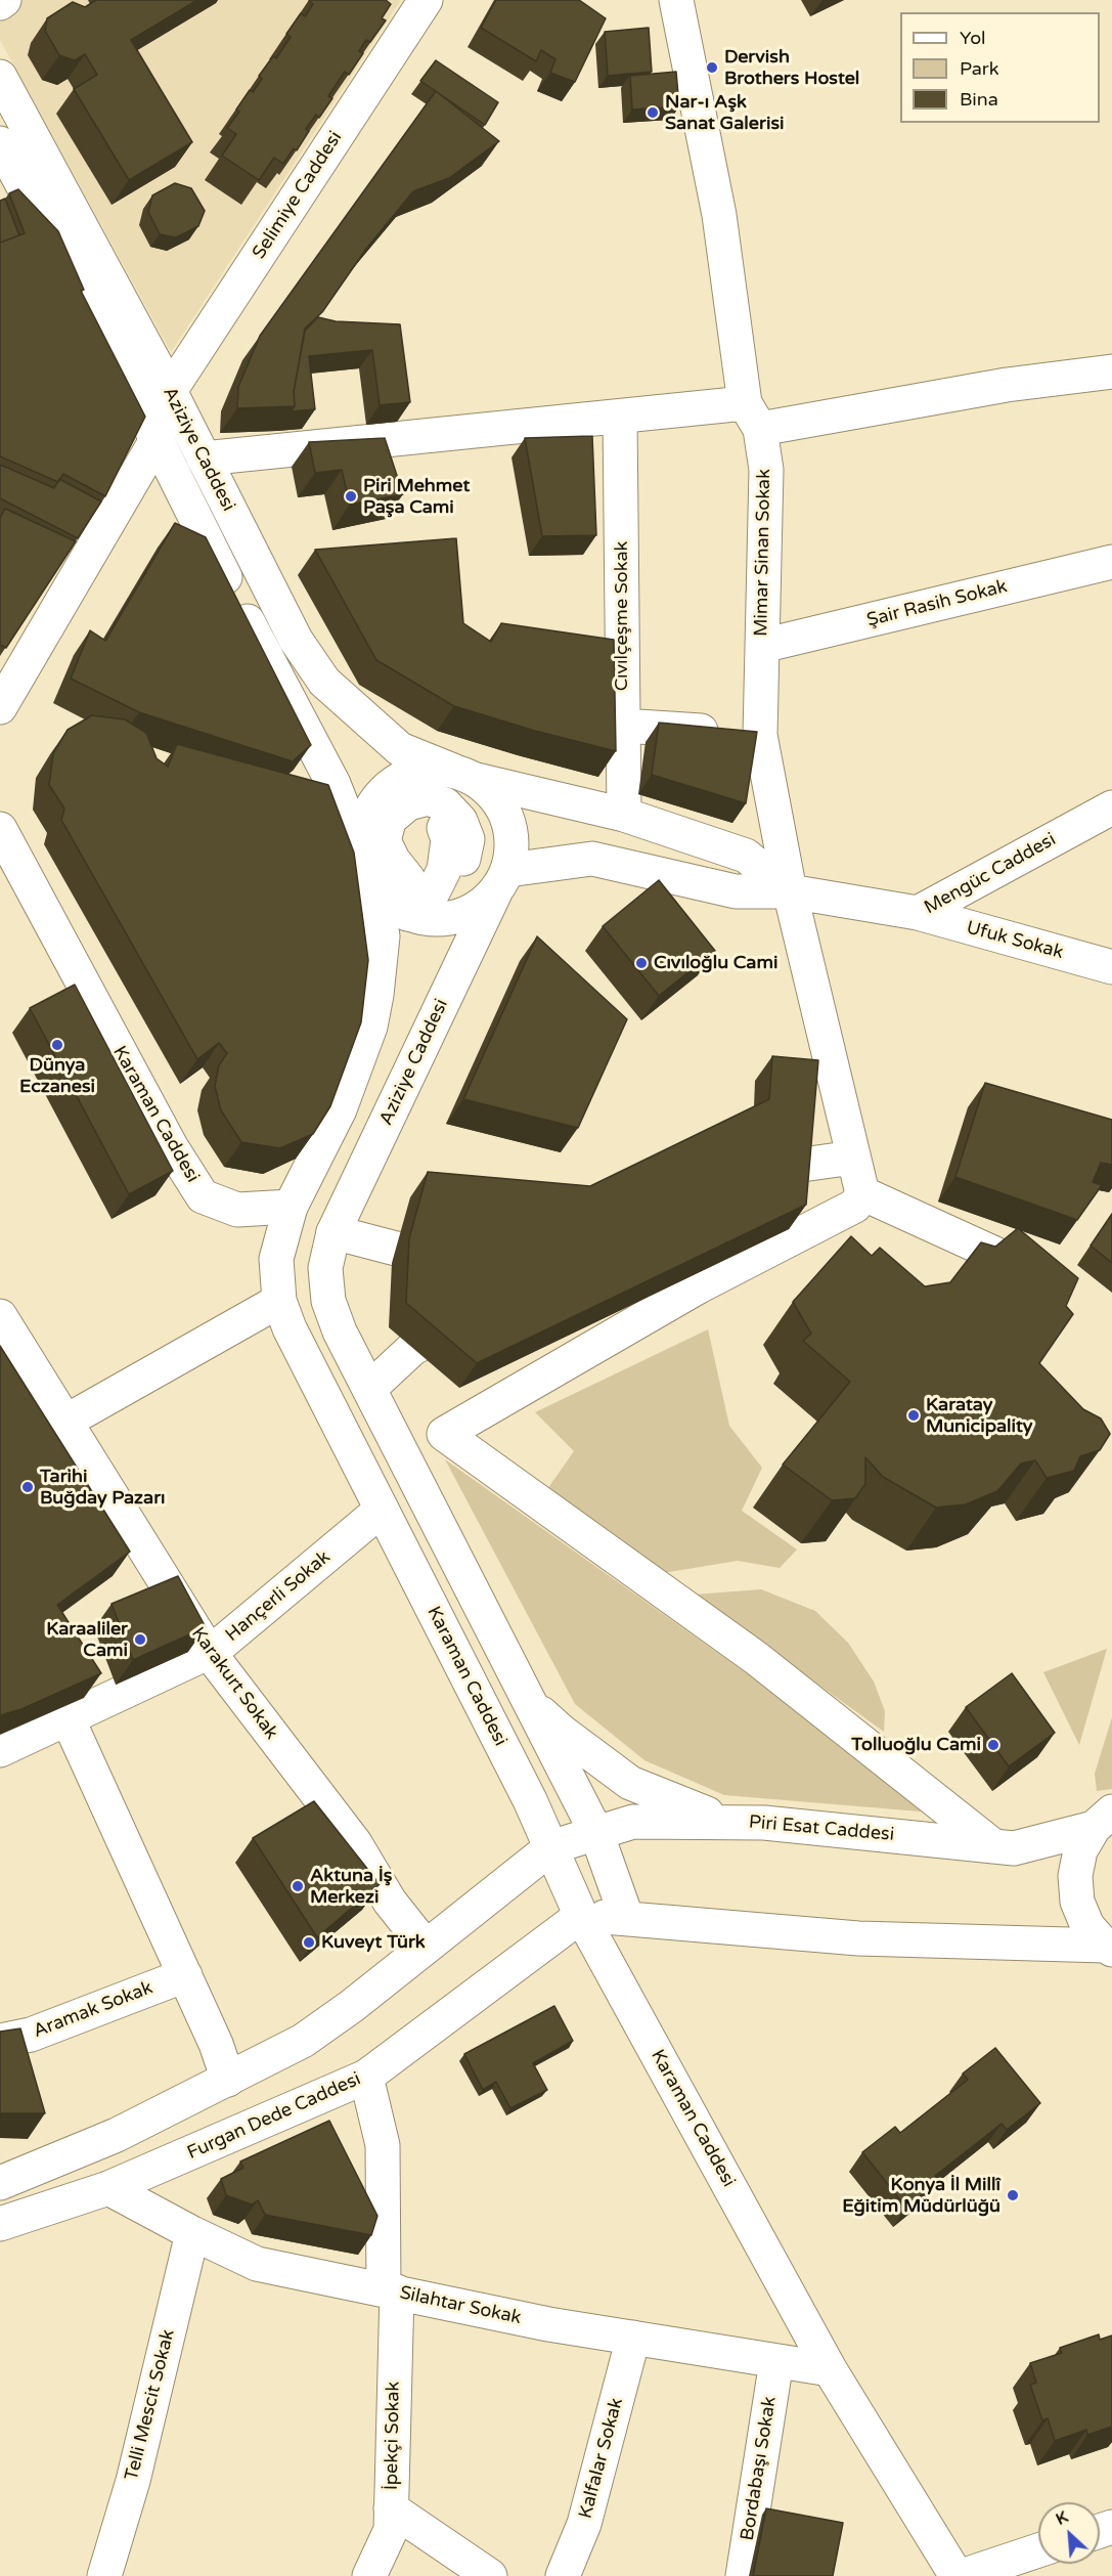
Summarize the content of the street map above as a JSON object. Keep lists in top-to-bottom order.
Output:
{
  "streets": {
    "street": [
      "Selimiye Caddesi",
      "Aziziye Caddesi",
      "Mimar Sinan Sokak",
      "Şair Rasih Sokak",
      "Cıvılçeşme Sokak",
      "Mengüc Caddesi",
      "Ufuk Sokak",
      "Karaman Caddesi",
      "Hançerli Sokak",
      "Karakurt Sokak",
      "Piri Esat Caddesi",
      "Aramak Sokak",
      "Furgan Dede Caddesi",
      "Silahtar Sokak",
      "Telli Mescit Sokak",
      "İpekçi Sokak",
      "Kalfalar Sokak",
      "Bordabaşı Sokak"
    ]
  },
  "crossings": [
    ["Selimiye Caddesi", "Aziziye Caddesi"],
    ["Aziziye Caddesi", "Mengüc Caddesi"],
    ["Aziziye Caddesi", "Karaman Caddesi"],
    ["Mimar Sinan Sokak", "Şair Rasih Sokak"],
    ["Mimar Sinan Sokak", "Mengüc Caddesi"],
    ["Mengüc Caddesi", "Ufuk Sokak"],
    ["Karaman Caddesi", "Hançerli Sokak"],
    ["Karaman Caddesi", "Piri Esat Caddesi"],
    ["Karaman Caddesi", "Furgan Dede Caddesi"],
    ["Karaman Caddesi", "Silahtar Sokak"],
    ["Hançerli Sokak", "Karakurt Sokak"],
    ["Furgan Dede Caddesi", "Silahtar Sokak"],
    ["Furgan Dede Caddesi", "İpekçi Sokak"],
    ["Silahtar Sokak", "Telli Mescit Sokak"],
    ["Silahtar Sokak", "İpekçi Sokak"],
    ["Silahtar Sokak", "Kalfalar Sokak"],
    ["Silahtar Sokak", "Bordabaşı Sokak"]
  ],
  "places": [
    "Dervish Brothers Hostel",
    "Nar-ı Aşk Sanat Galerisi",
    "Piri Mehmet Paşa Cami",
    "Cıvıloğlu Cami",
    "Dünya Eczanesi",
    "Karatay Municipality",
    "Tarihi Buğday Pazarı",
    "Karaaliler Cami",
    "Tolluoğlu Cami",
    "Aktuna İş Merkezi",
    "Kuveyt Türk",
    "Konya İl Millî Eğitim Müdürlüğü"
  ],
  "legend": ["Yol", "Park", "Bina"],
  "north": "top left"
}
